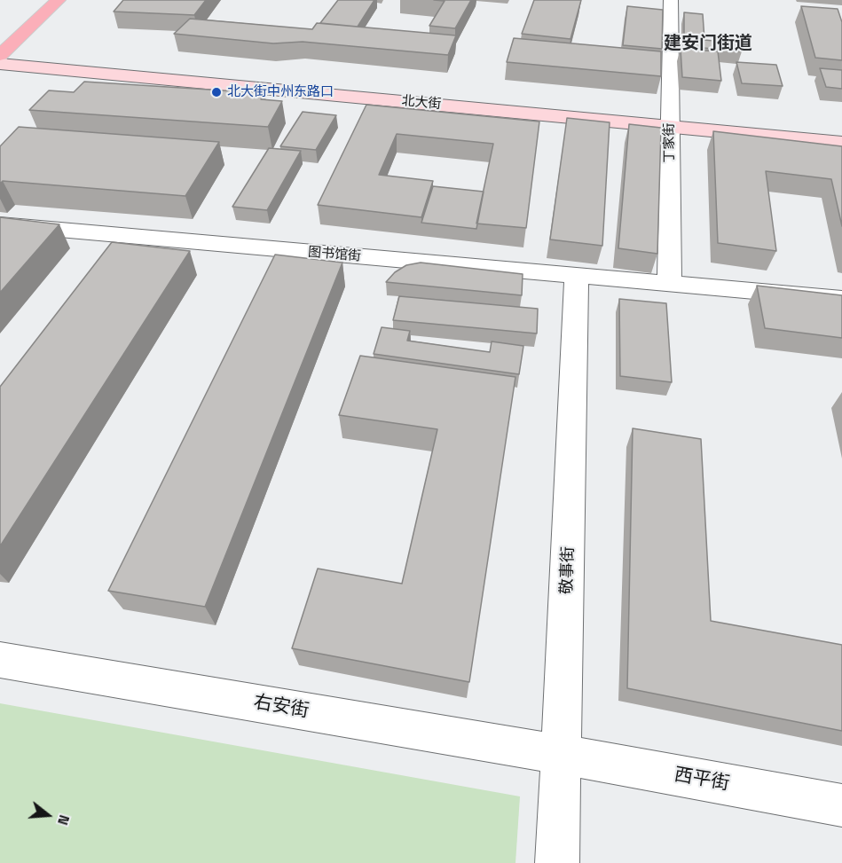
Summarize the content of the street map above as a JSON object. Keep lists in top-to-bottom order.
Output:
{
  "streets": {
    "street": [
      "北大街",
      "丁家街",
      "图书馆街",
      "敬事街",
      "右安街",
      "西平街"
    ]
  },
  "crossings": [
    ["北大街", "丁家街"],
    ["丁家街", "图书馆街"],
    ["图书馆街", "敬事街"],
    ["敬事街", "右安街"],
    ["敬事街", "西平街"],
    ["右安街", "西平街"]
  ],
  "districts": ["建安门街道"],
  "places": ["北大街中州东路口"],
  "north": "right"
}
